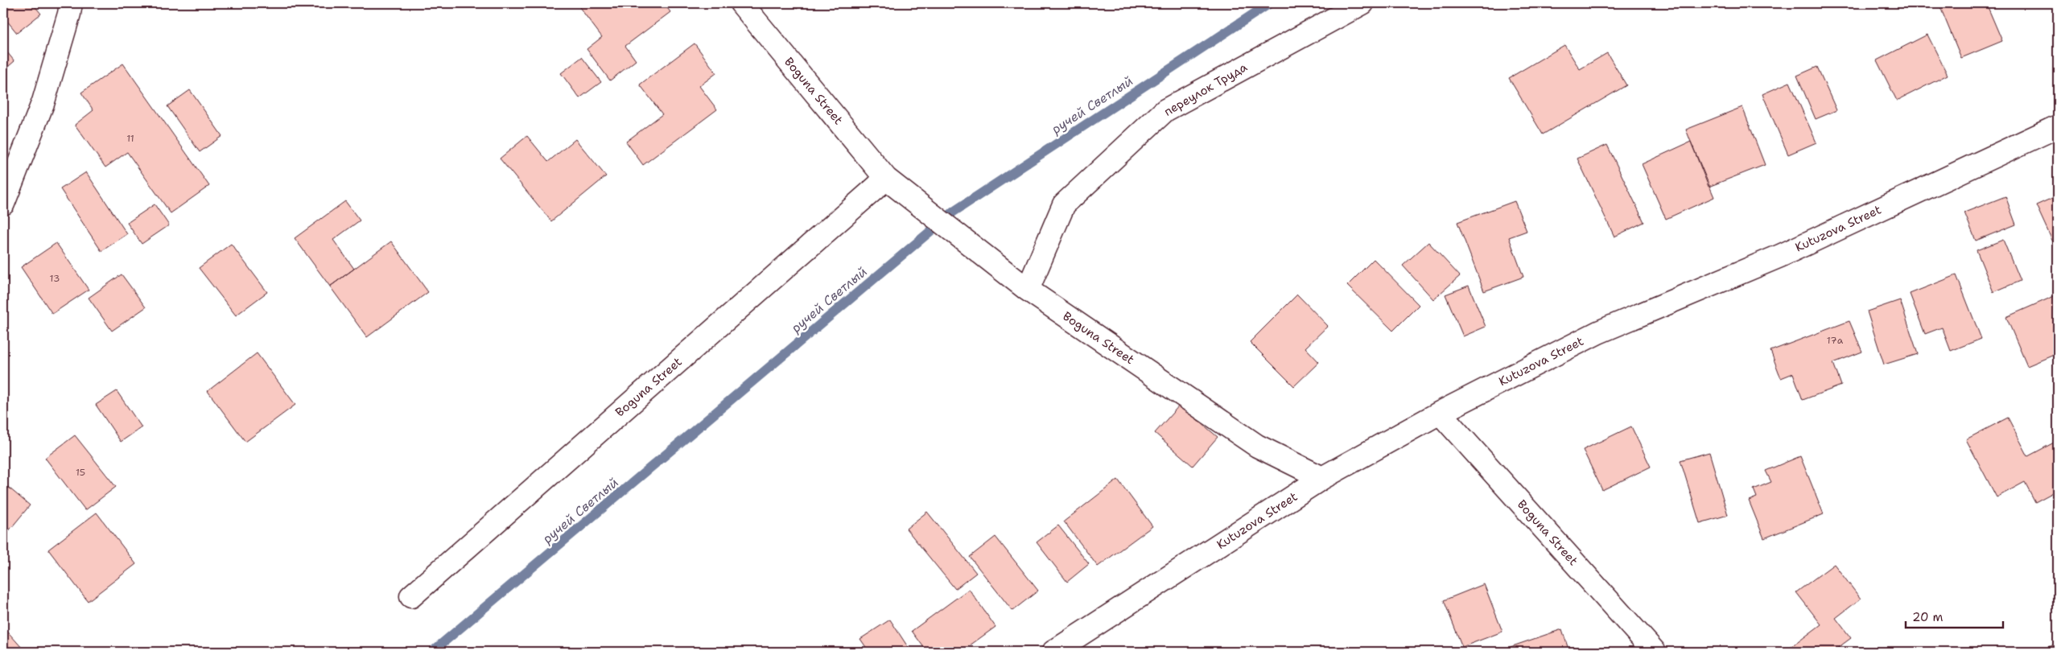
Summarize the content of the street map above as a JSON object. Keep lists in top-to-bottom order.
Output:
{
  "streets": {
    "street": ["переулок Труда", "Boguna Street", "Kutuzova Street"]
  },
  "crossings": [
    ["переулок Труда", "Boguna Street"],
    ["Boguna Street", "Kutuzova Street"]
  ],
  "water": ["ручей Светлый"],
  "house_numbers": [
    "11",
    "13",
    "17а",
    "15"
  ],
  "scale_bar": "20 m"
}
